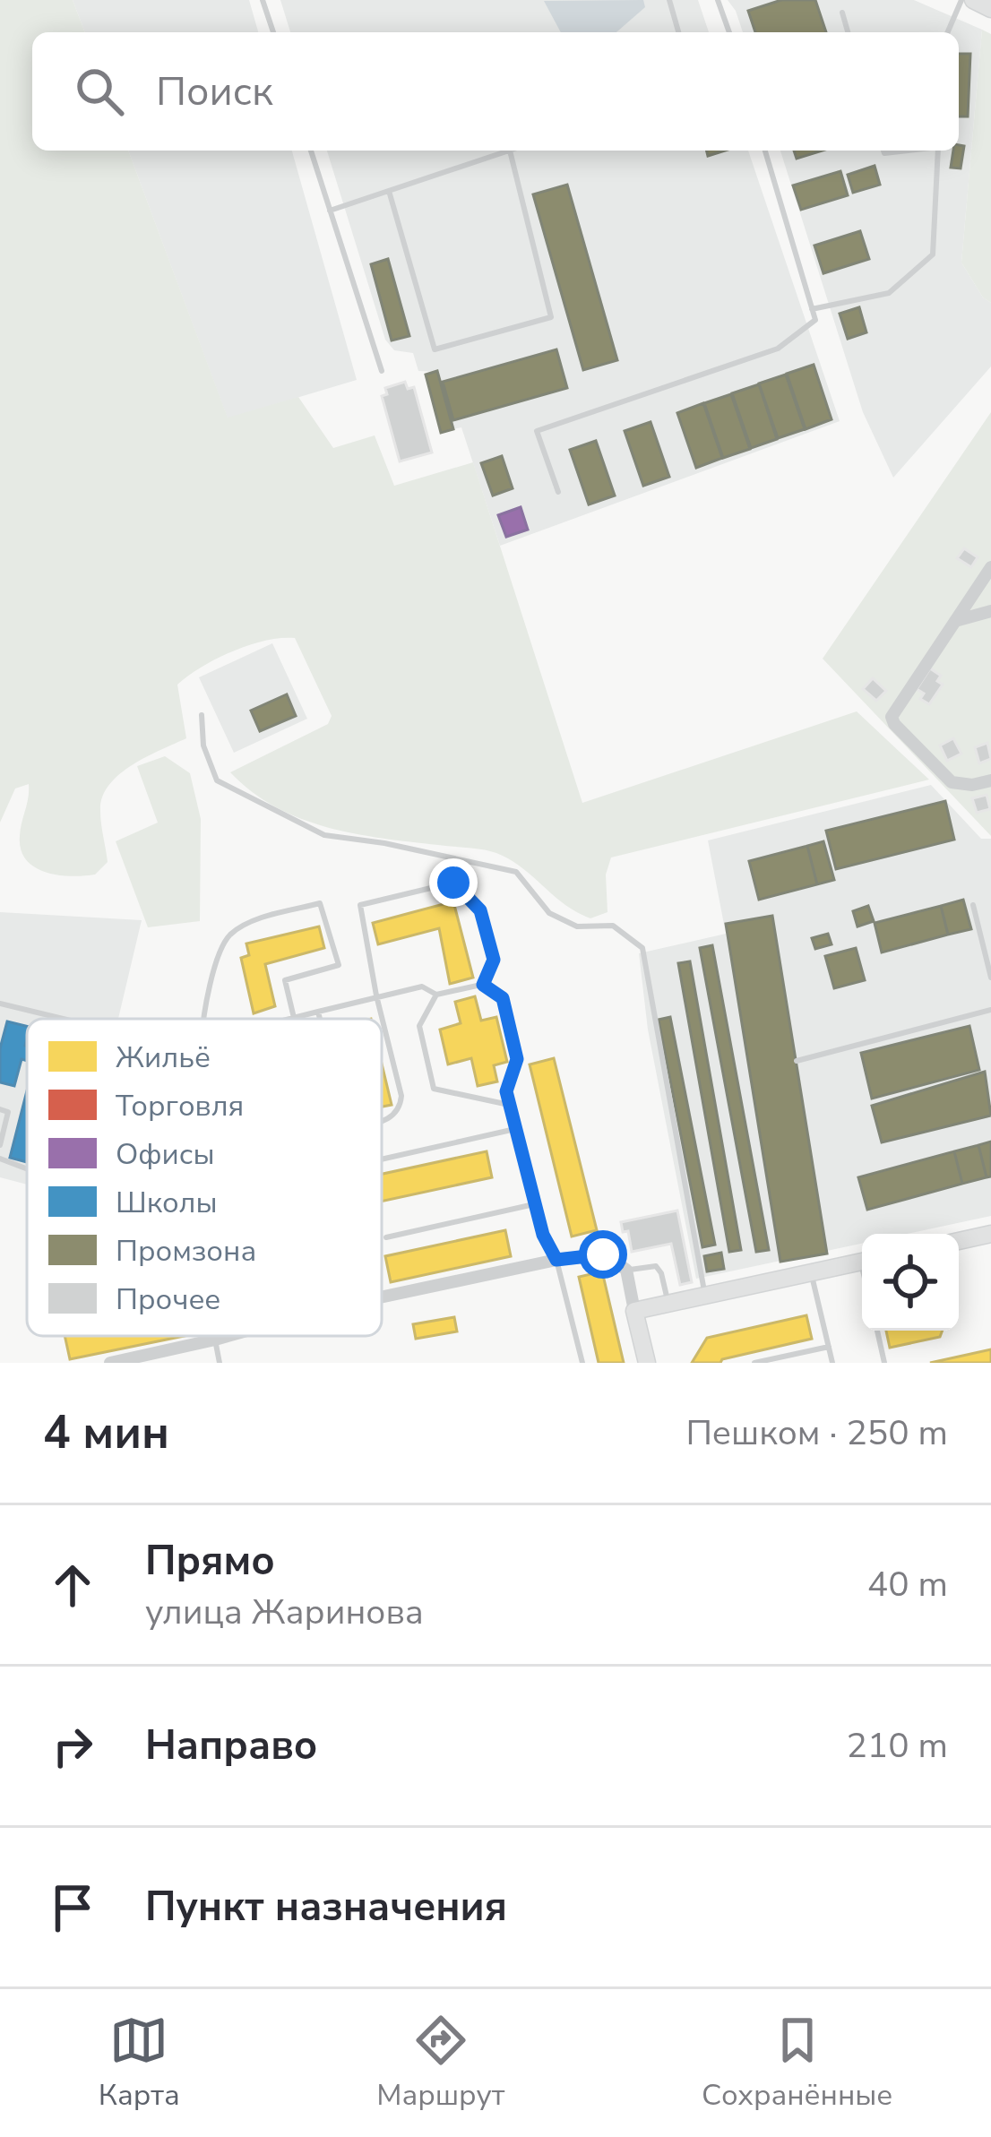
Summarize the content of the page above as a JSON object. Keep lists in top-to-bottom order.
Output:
{
  "legend": [
    "Жильё",
    "Торговля",
    "Офисы",
    "Школы",
    "Промзона",
    "Прочее"
  ],
  "page": {
    "search": "Поиск",
    "heading": ["4 мин", "Пешком · 250 m"],
    "list": [
      ["Прямо", "улица Жаринова", "40 m"],
      ["Направо", "210 m"],
      "Пункт назначения"
    ],
    "nav": ["Карта", "Маршрут", "Сохранённые"]
  }
}
